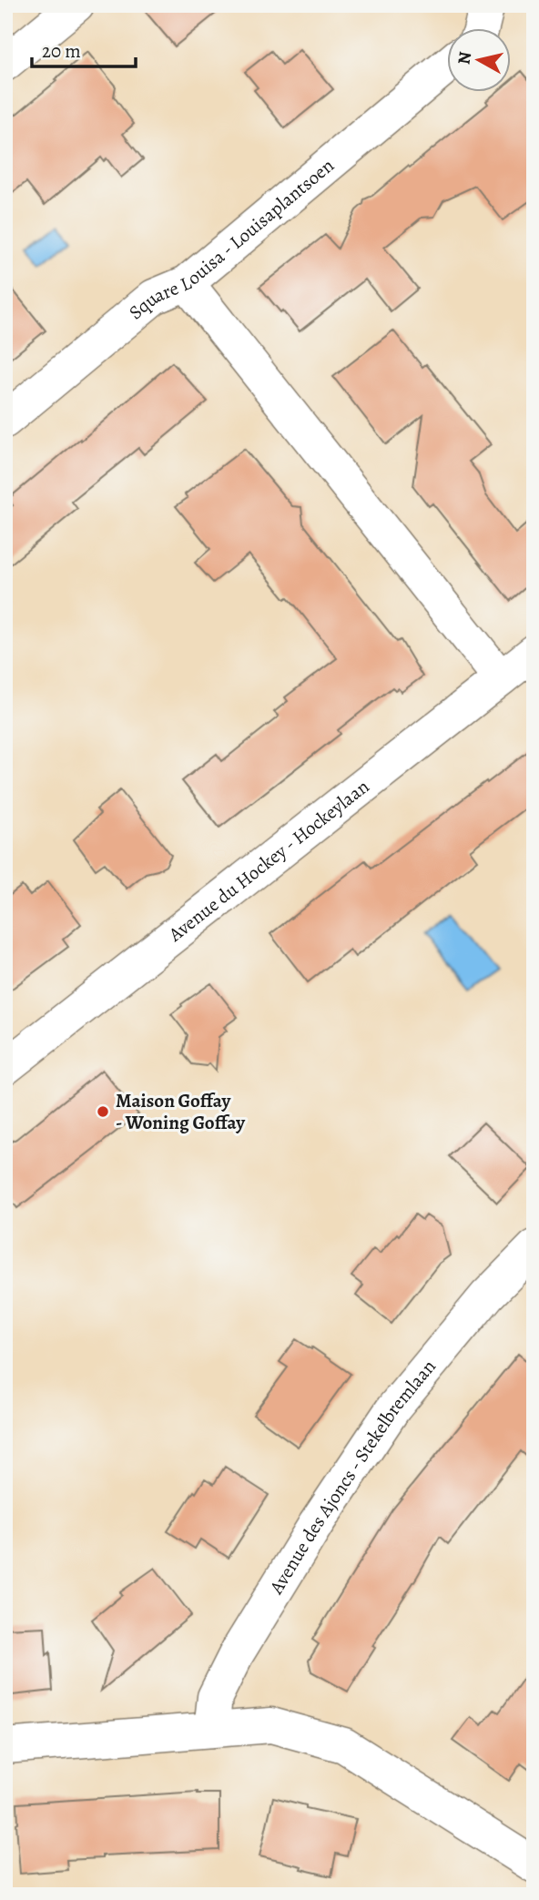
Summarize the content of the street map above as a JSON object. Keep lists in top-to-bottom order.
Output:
{
  "streets": {
    "street": ["Square Louisa - Louisaplantsoen", "Avenue du Hockey - Hockeylaan", "Avenue des Ajoncs - Stekelbremlaan"]
  },
  "places": ["Maison Goffay - Woning Goffay"],
  "scale_bar": "20 m",
  "north": "left"
}
